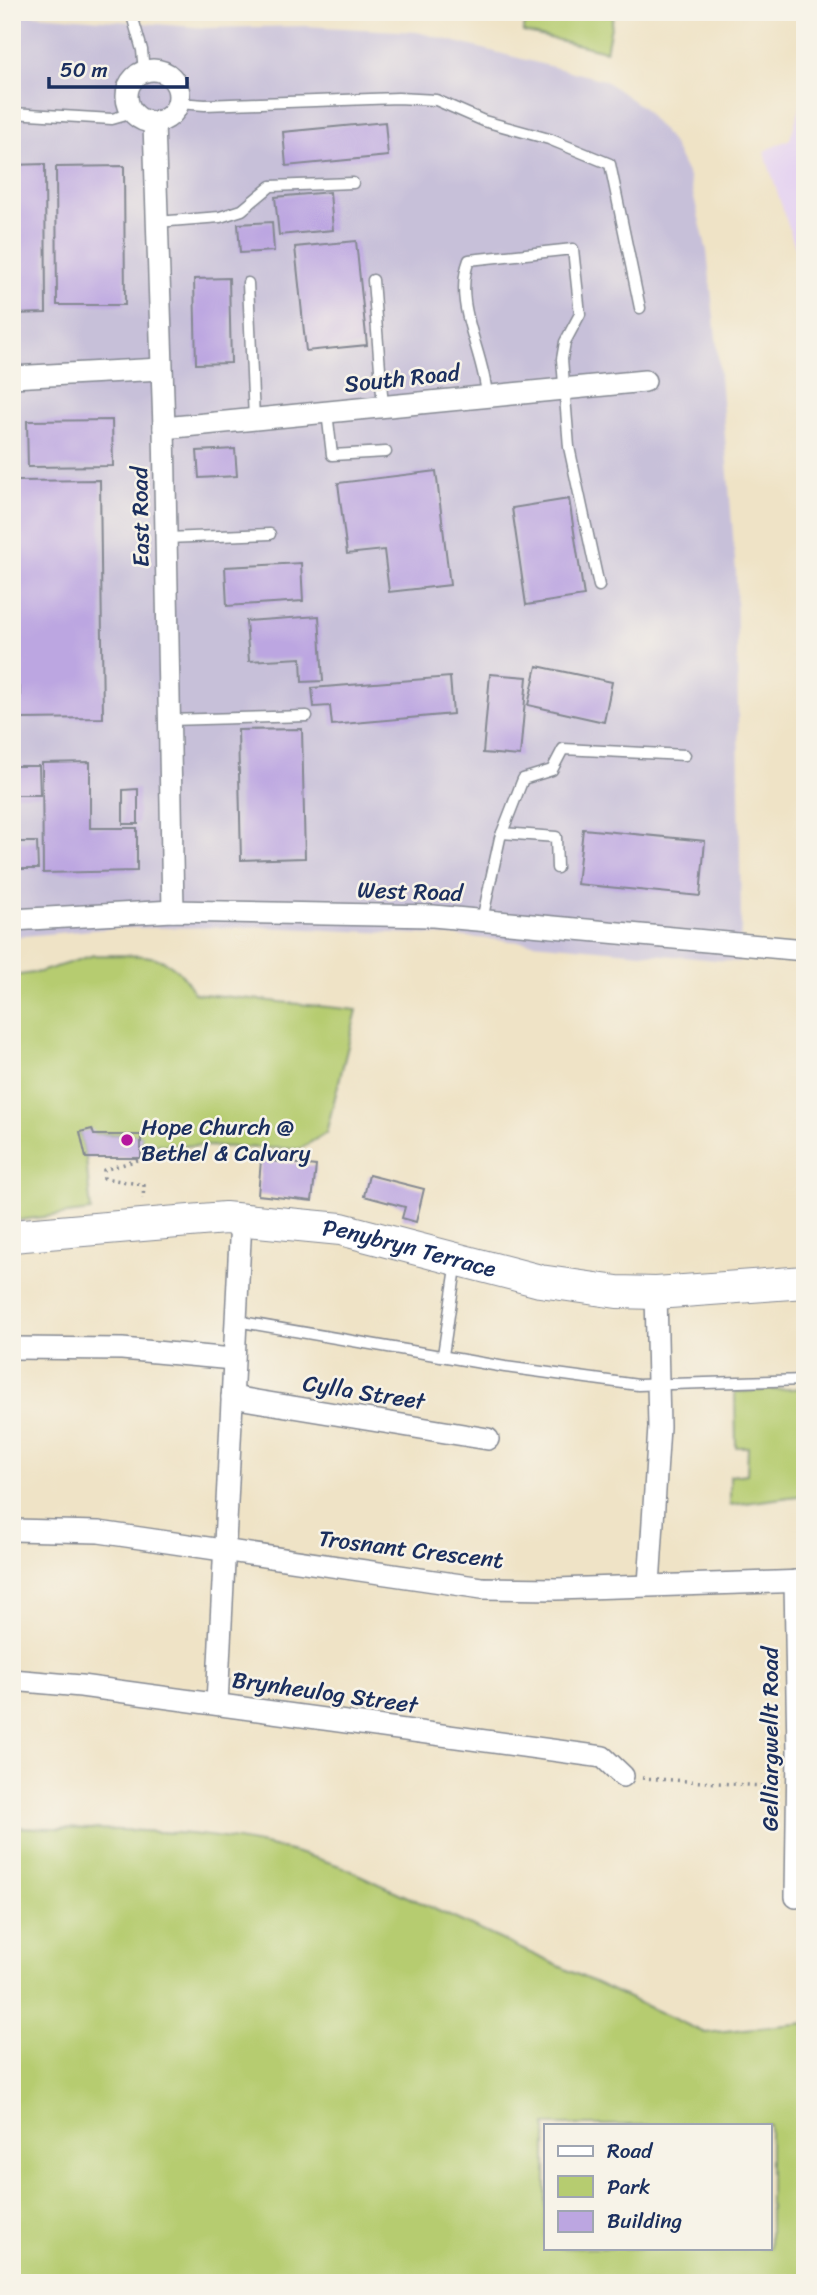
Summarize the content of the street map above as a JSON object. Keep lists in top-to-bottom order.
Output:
{
  "streets": {
    "street": [
      "South Road",
      "East Road",
      "West Road",
      "Penybryn Terrace",
      "Cylla Street",
      "Trosnant Crescent",
      "Brynheulog Street",
      "Gelliargwellt Road"
    ]
  },
  "crossings": [
    ["South Road", "East Road"],
    ["East Road", "West Road"],
    ["Trosnant Crescent", "Gelliargwellt Road"]
  ],
  "places": ["Hope Church @ Bethel & Calvary"],
  "legend": ["Road", "Park", "Building"],
  "scale_bar": "50 m"
}
